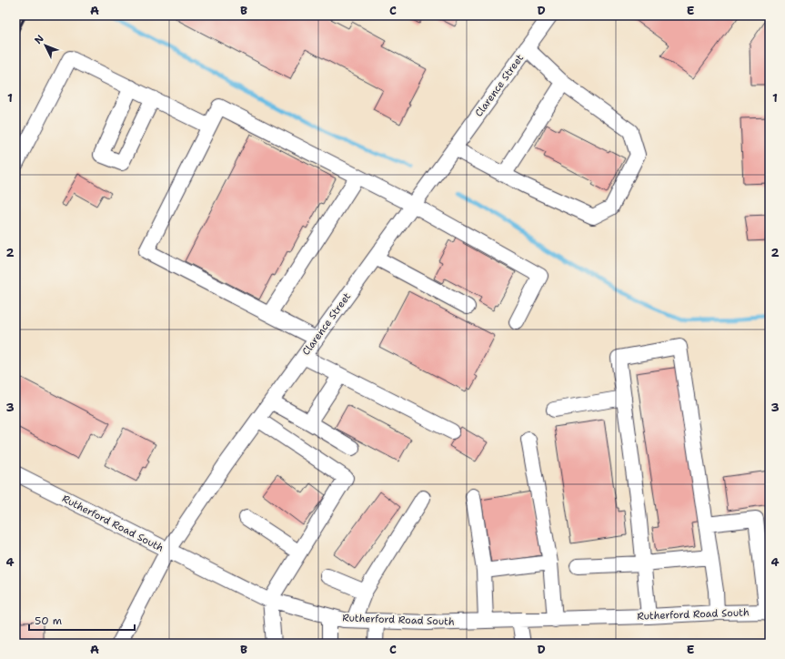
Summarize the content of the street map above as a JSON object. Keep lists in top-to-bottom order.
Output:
{
  "streets": {
    "street": ["Clarence Street", "Rutherford Road South"]
  },
  "crossings": [
    ["Clarence Street", "Rutherford Road South"]
  ],
  "scale_bar": "50 m",
  "north": "top left",
  "grid": {
    "columns": [
      "A",
      "B",
      "C",
      "D",
      "E"
    ],
    "rows": [
      "1",
      "2",
      "3",
      "4"
    ]
  }
}
